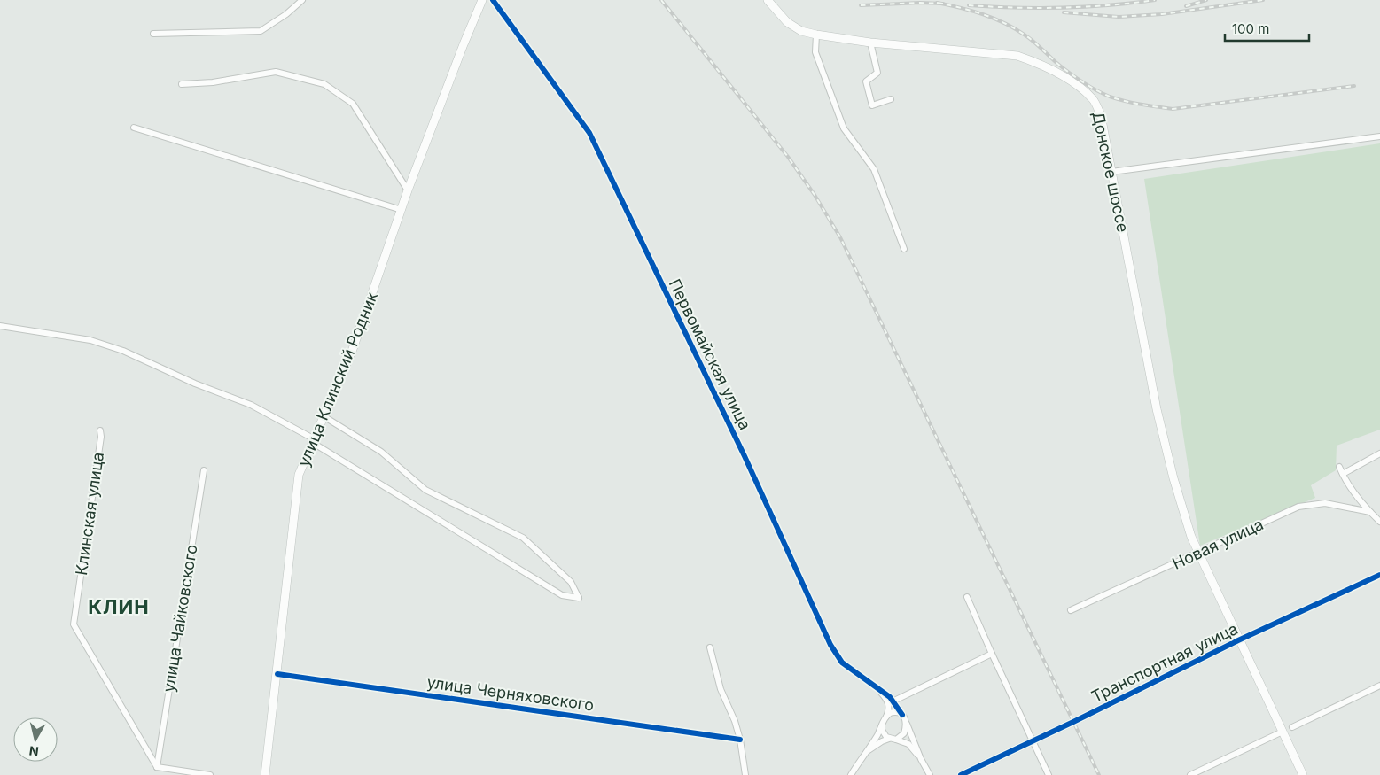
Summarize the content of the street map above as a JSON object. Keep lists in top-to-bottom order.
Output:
{
  "streets": {
    "main road": ["Донское шоссе", "улица Клинский Родник"],
    "street": [
      "Первомайская улица",
      "Клинская улица",
      "Новая улица",
      "улица Чайковского",
      "Транспортная улица",
      "улица Черняховского"
    ]
  },
  "crossings": [
    ["Донское шоссе", "Новая улица"],
    ["Донское шоссе", "Транспортная улица"],
    ["улица Клинский Родник", "улица Черняховского"],
    ["Клинская улица", "улица Чайковского"]
  ],
  "districts": ["КЛИН"],
  "scale_bar": "100 m",
  "north": "bottom"
}
